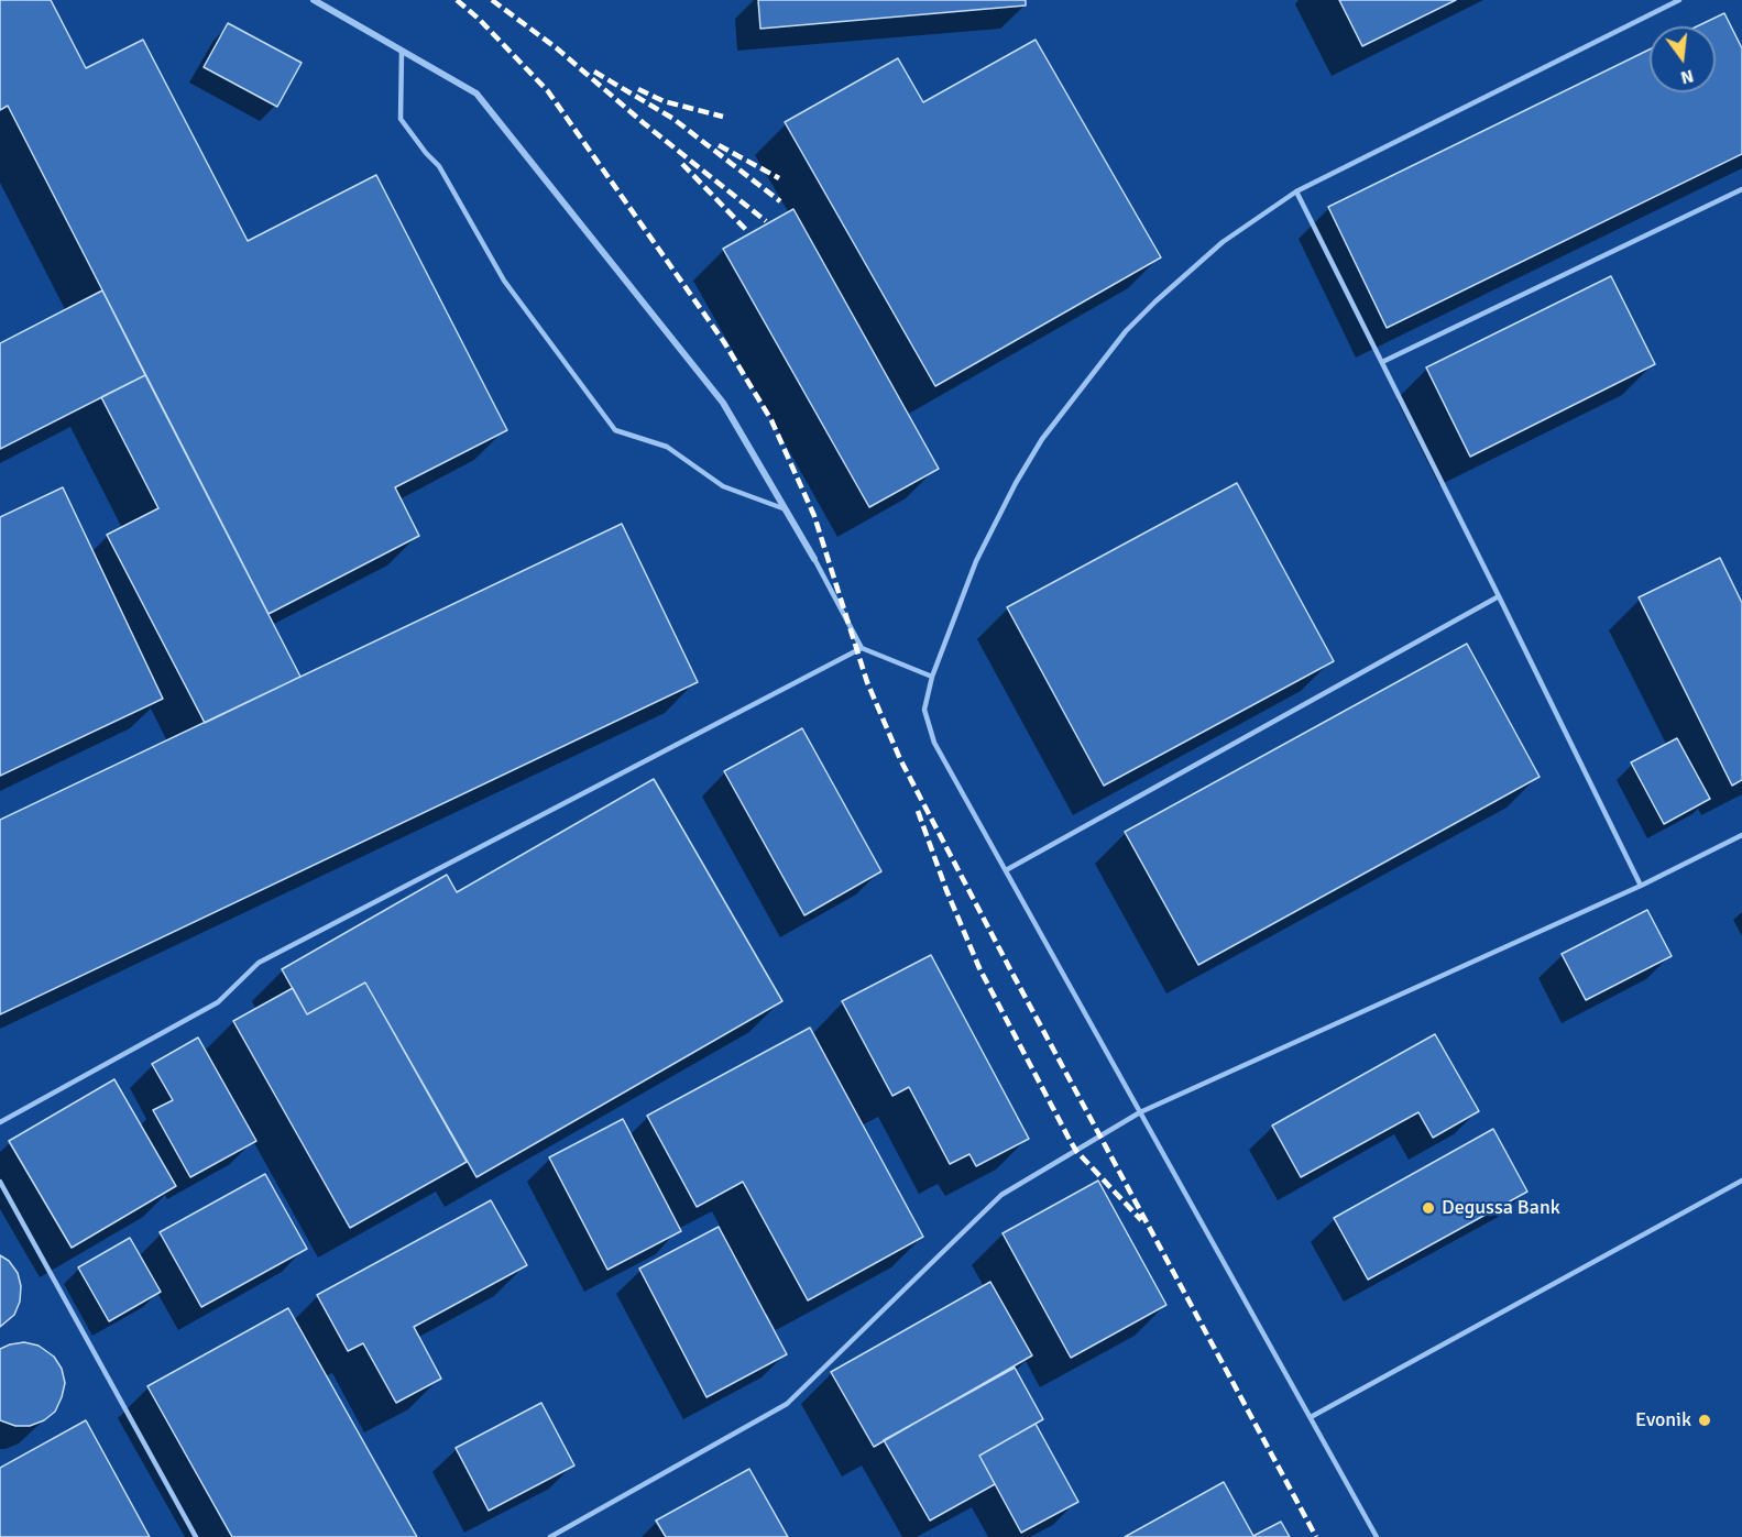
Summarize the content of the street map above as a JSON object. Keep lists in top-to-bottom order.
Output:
{
  "places": ["Degussa Bank", "Evonik"],
  "north": "bottom"
}
